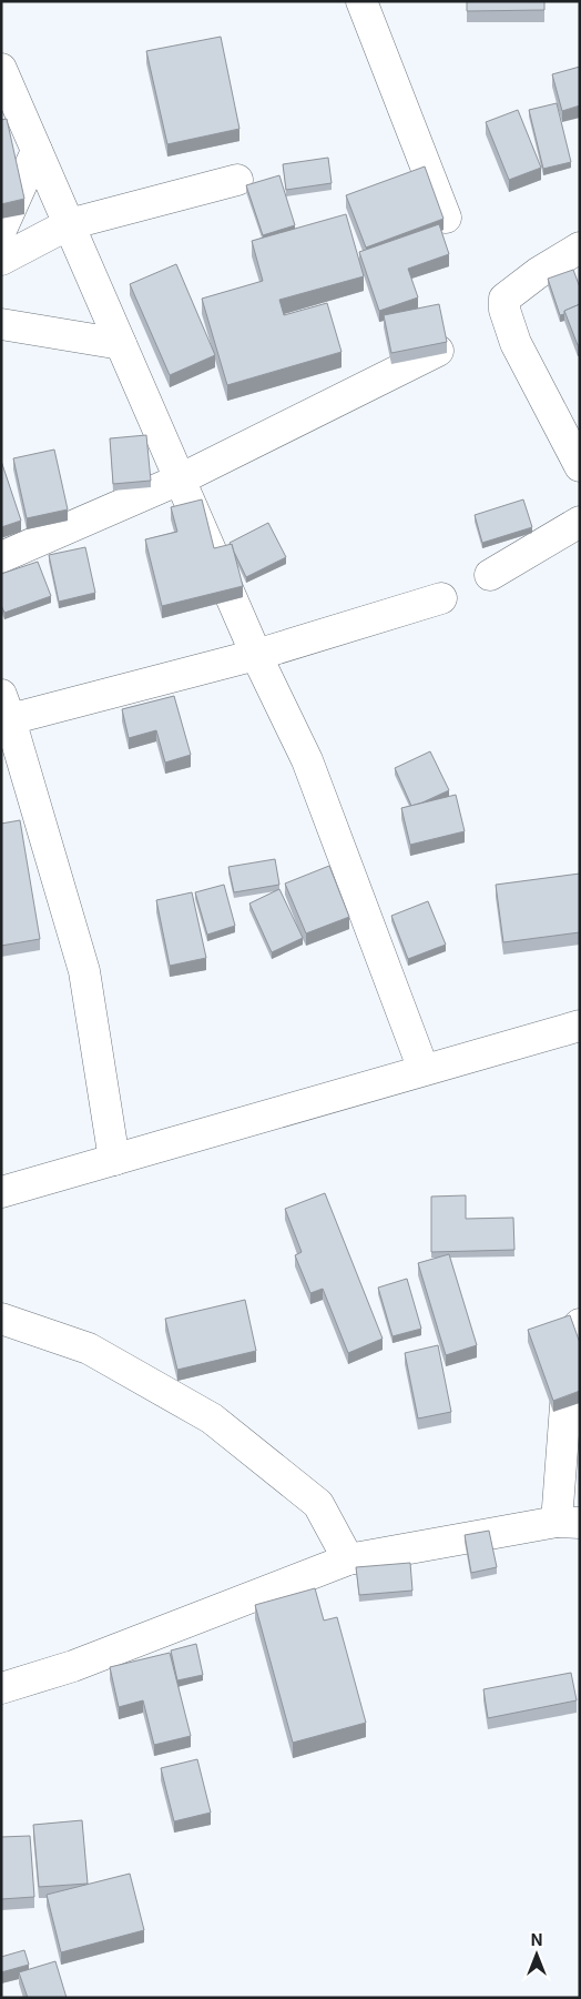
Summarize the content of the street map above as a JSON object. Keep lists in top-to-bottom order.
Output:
{
  "north": "top"
}
